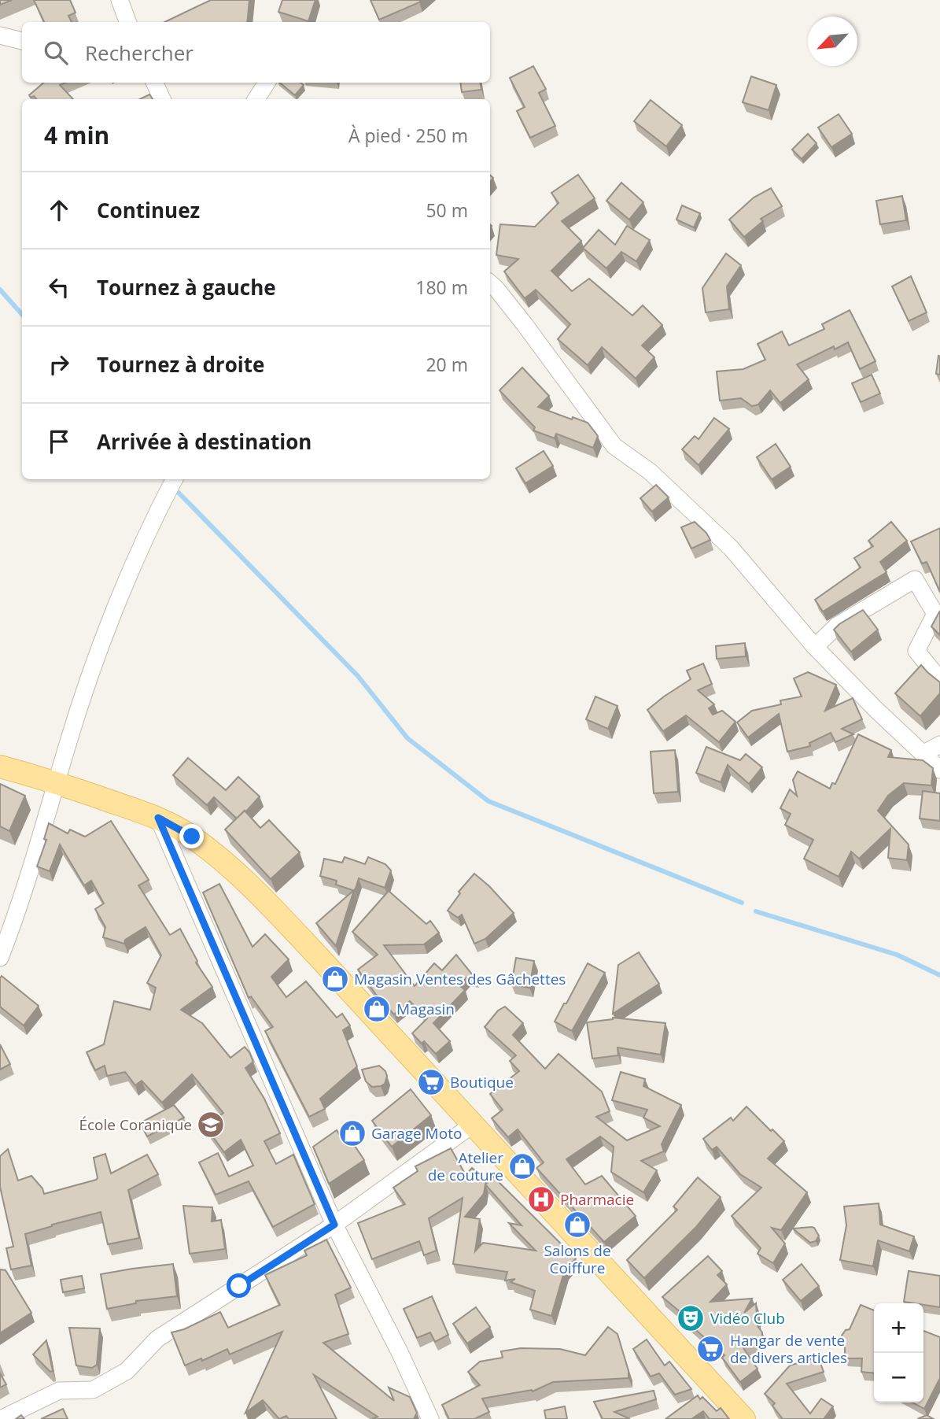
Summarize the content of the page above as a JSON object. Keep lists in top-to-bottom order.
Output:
{
  "places": {
    "shop": [
      "Magasin Ventes des Gâchettes",
      "Magasin",
      "Garage Moto",
      "Atelier de couture",
      "Salons de Coiffure"
    ],
    "supermarket": ["Boutique", "Hangar de vente de divers articles"],
    "school or university": ["École Coranique"],
    "hospital": ["Pharmacie"],
    "theatre": ["Vidéo Club"]
  },
  "north": "bottom left",
  "page": {
    "search": "Rechercher",
    "heading": ["4 min", "À pied · 250 m"],
    "list": [
      ["Continuez", "50 m"],
      ["Tournez à gauche", "180 m"],
      ["Tournez à droite", "20 m"],
      "Arrivée à destination"
    ],
    "map_buttons": ["+", "−"]
  }
}
